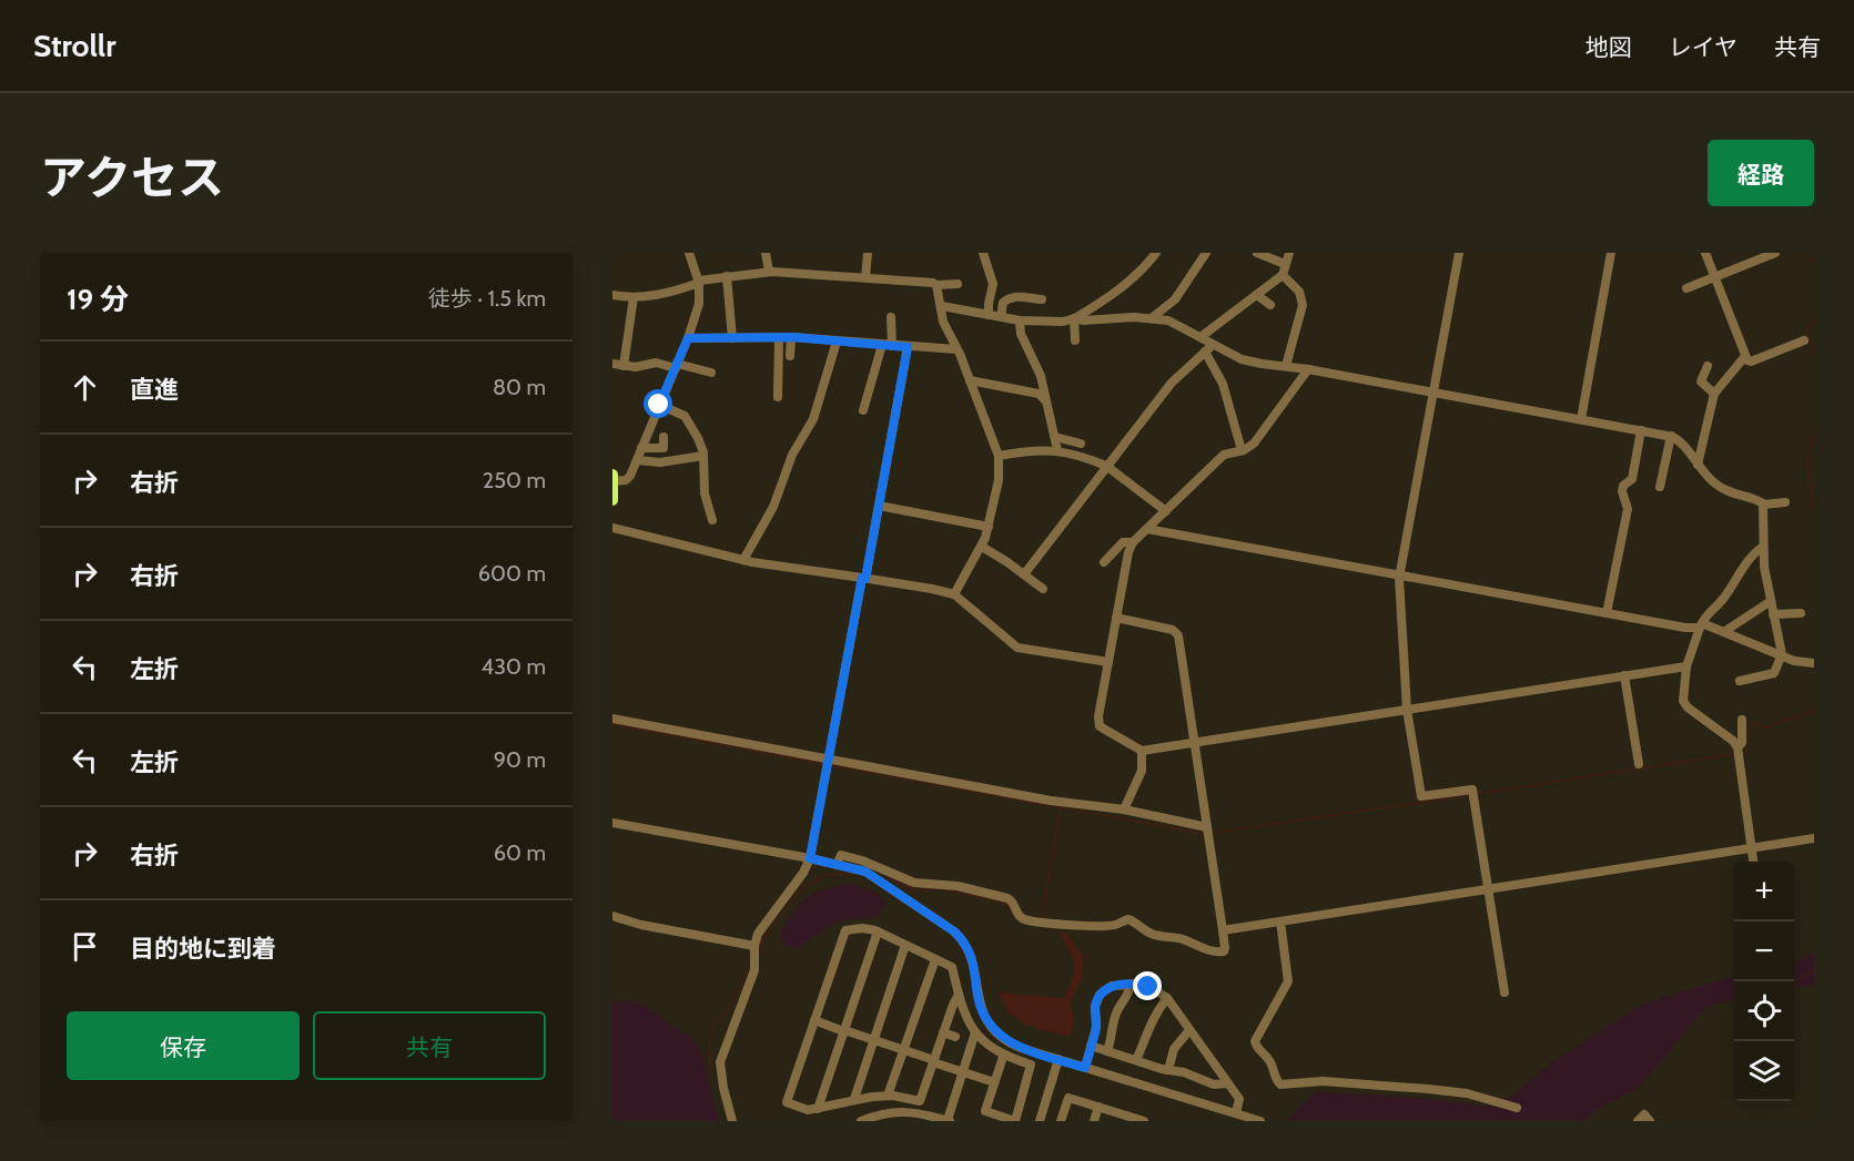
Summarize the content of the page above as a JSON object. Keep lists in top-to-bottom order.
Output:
{
  "page": {
    "header": "Strollr",
    "nav": ["地図", "レイヤ", "共有"],
    "title": "アクセス",
    "buttons": [
      "経路",
      ["保存", "共有"]
    ],
    "heading": ["19 分", "徒歩 · 1.5 km"],
    "list": [
      ["直進", "80 m"],
      ["右折", "250 m"],
      ["右折", "600 m"],
      ["左折", "430 m"],
      ["左折", "90 m"],
      ["右折", "60 m"],
      "目的地に到着"
    ],
    "map_buttons": ["+", "−"]
  }
}
